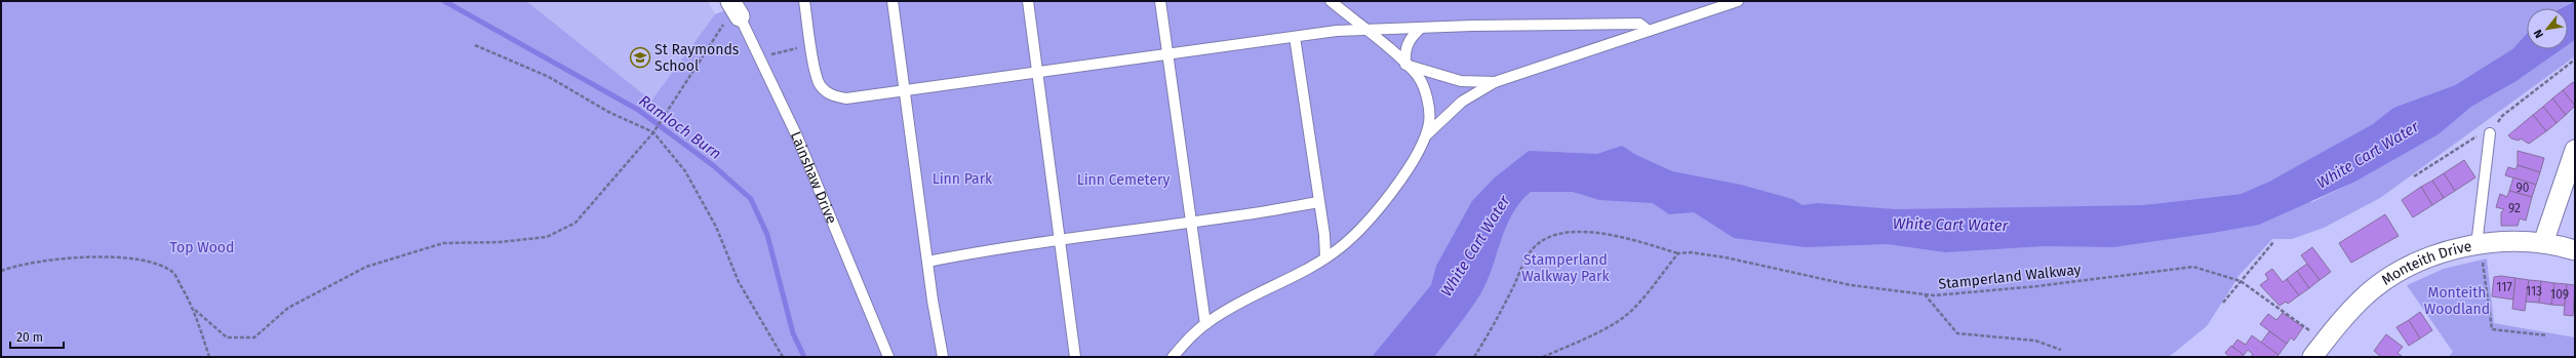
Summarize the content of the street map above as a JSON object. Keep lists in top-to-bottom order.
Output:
{
  "streets": {
    "street": ["Monteith Drive"],
    "lane": ["Lainshaw Drive"],
    "path": ["Stamperland Walkway"]
  },
  "crossings": [
    ["Monteith Drive", "Stamperland Walkway"]
  ],
  "water": ["Ramloch Burn", "White Cart Water"],
  "parks": [
    "Linn Park",
    "Linn Cemetery",
    "Top Wood",
    "Stamperland Walkway Park",
    "Monteith Woodland"
  ],
  "places": {
    "school or university": ["St Raymonds School"]
  },
  "house_numbers": [
    "90",
    "92",
    "117",
    "113",
    "109"
  ],
  "scale_bar": "20 m",
  "north": "bottom left"
}
